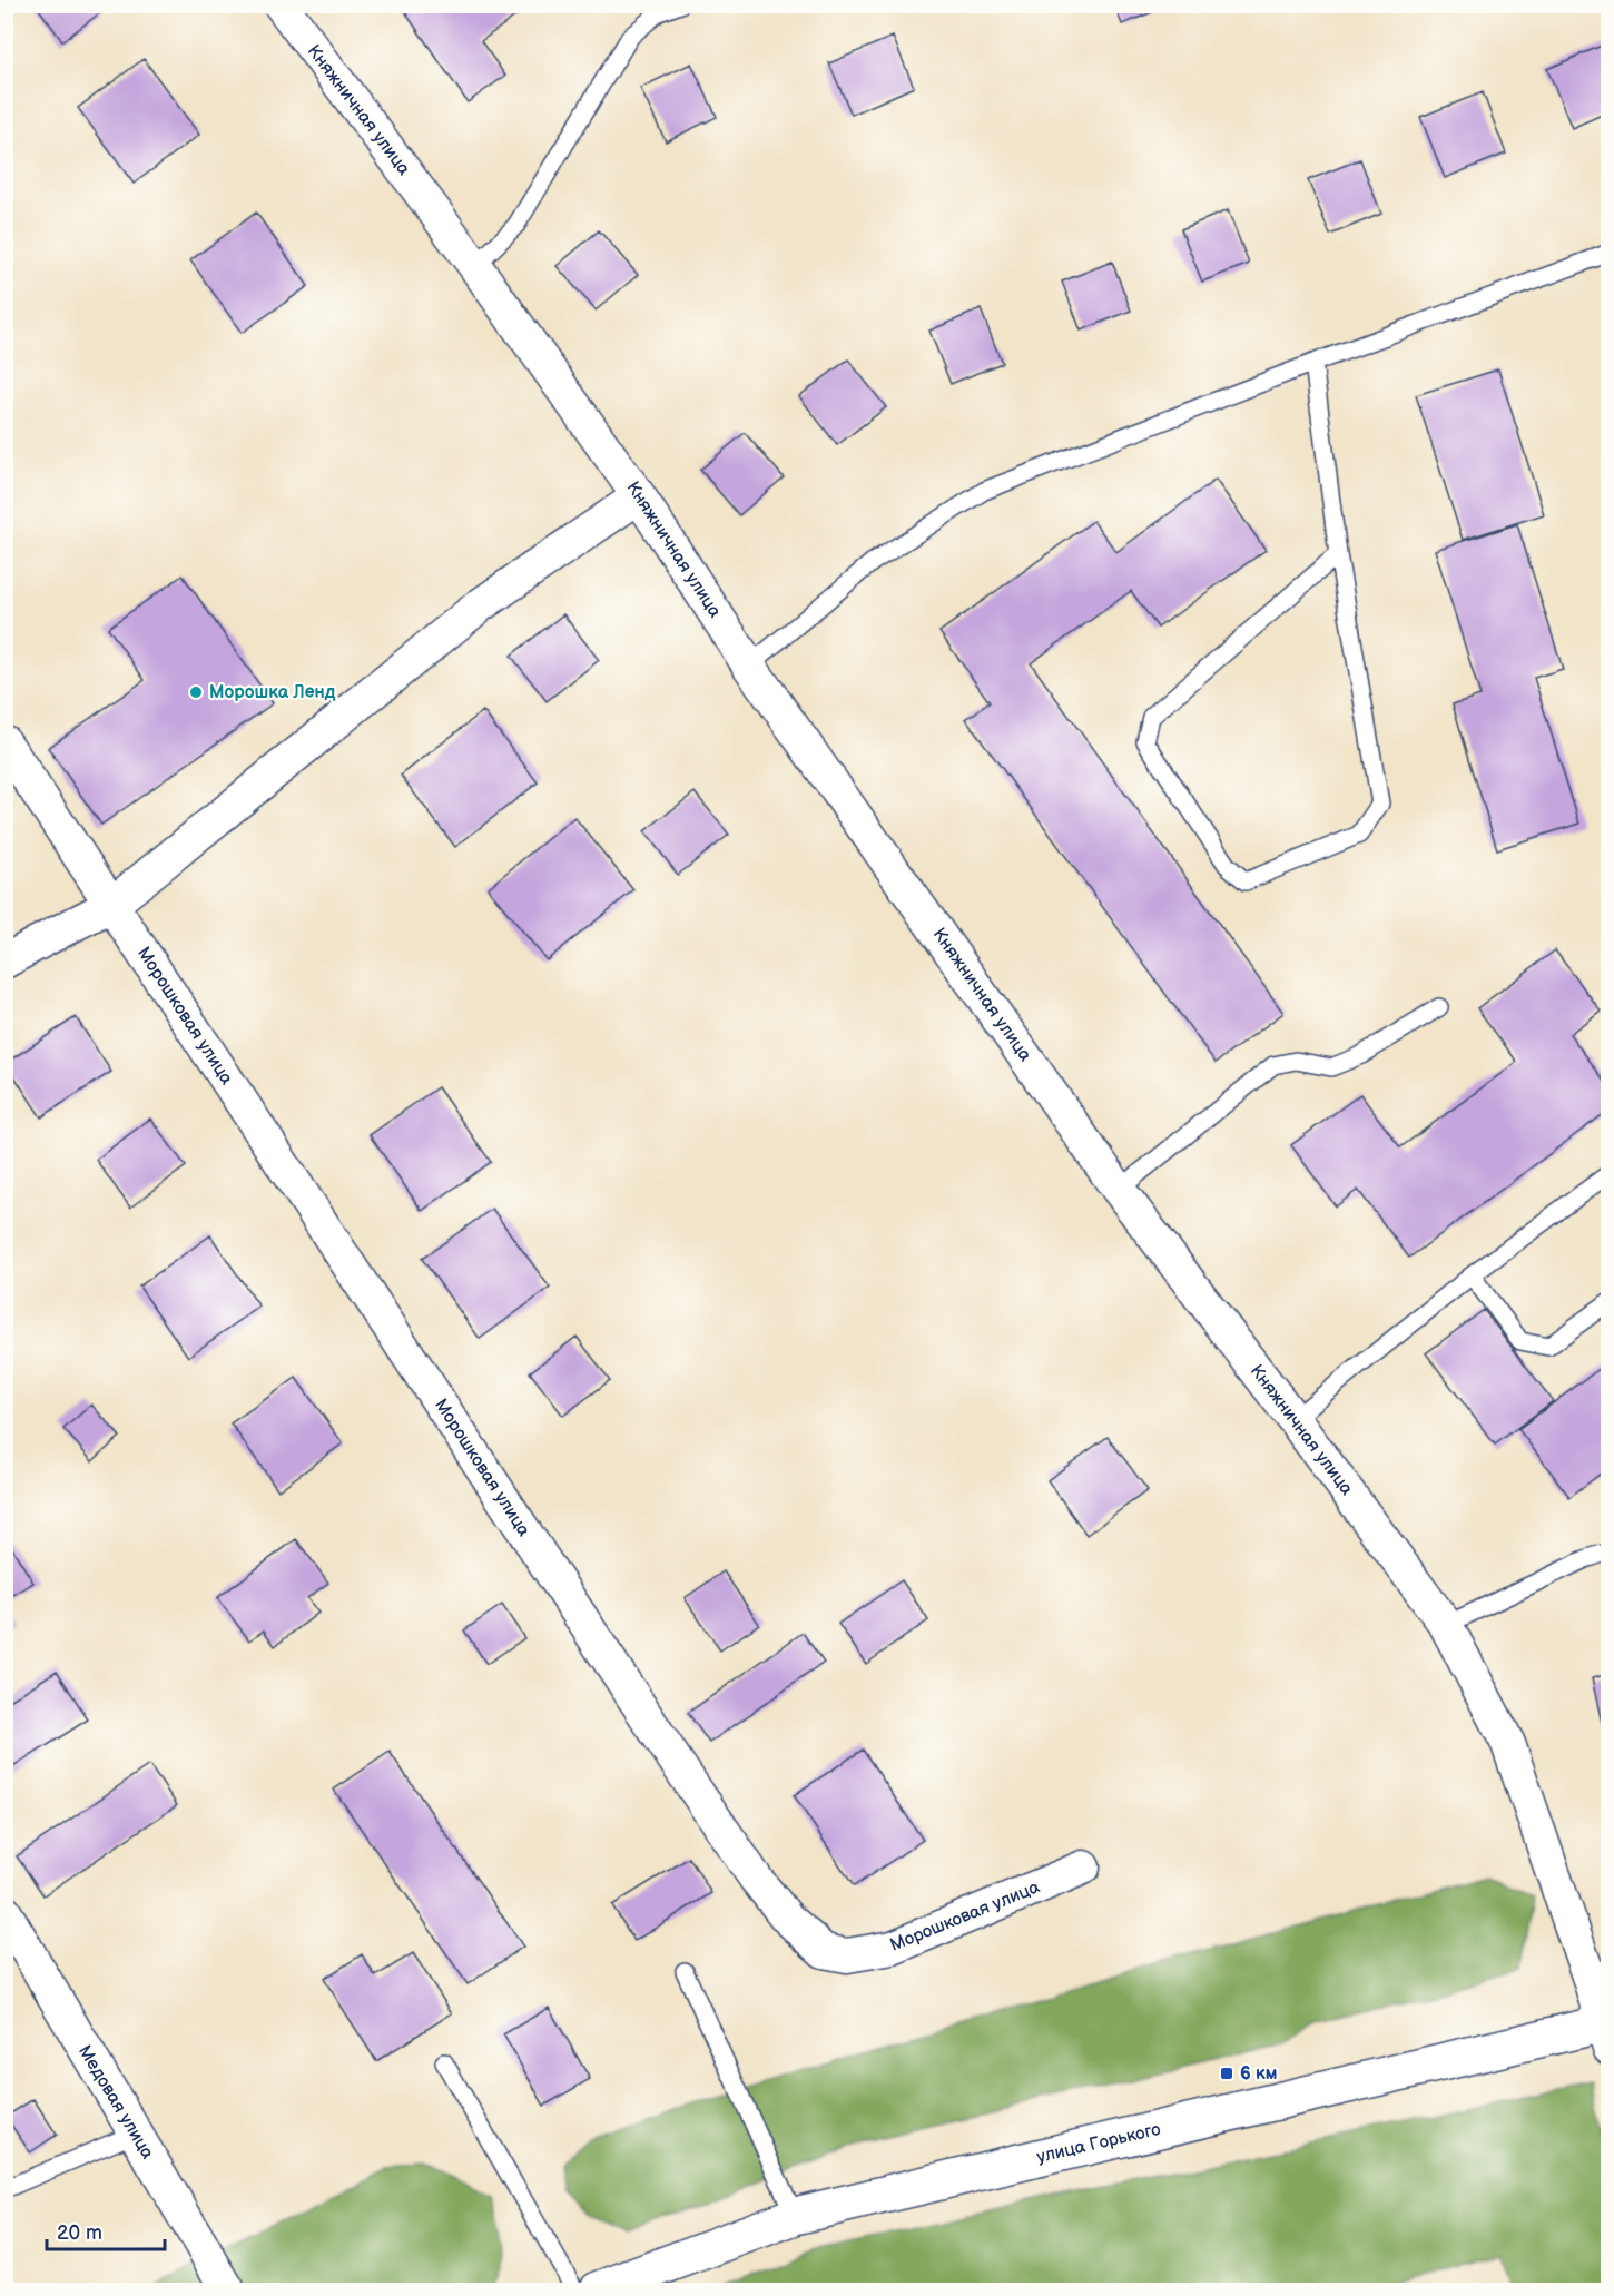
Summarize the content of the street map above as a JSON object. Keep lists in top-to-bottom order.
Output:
{
  "streets": {
    "main road": ["улица Горького"],
    "street": ["Княжничная улица", "Морошковая улица", "Медовая улица"]
  },
  "crossings": [
    ["Княжничная улица", "улица Горького"]
  ],
  "places": {
    "other": ["Морошка Ленд"],
    "transit": ["6 км"]
  },
  "scale_bar": "20 m"
}
